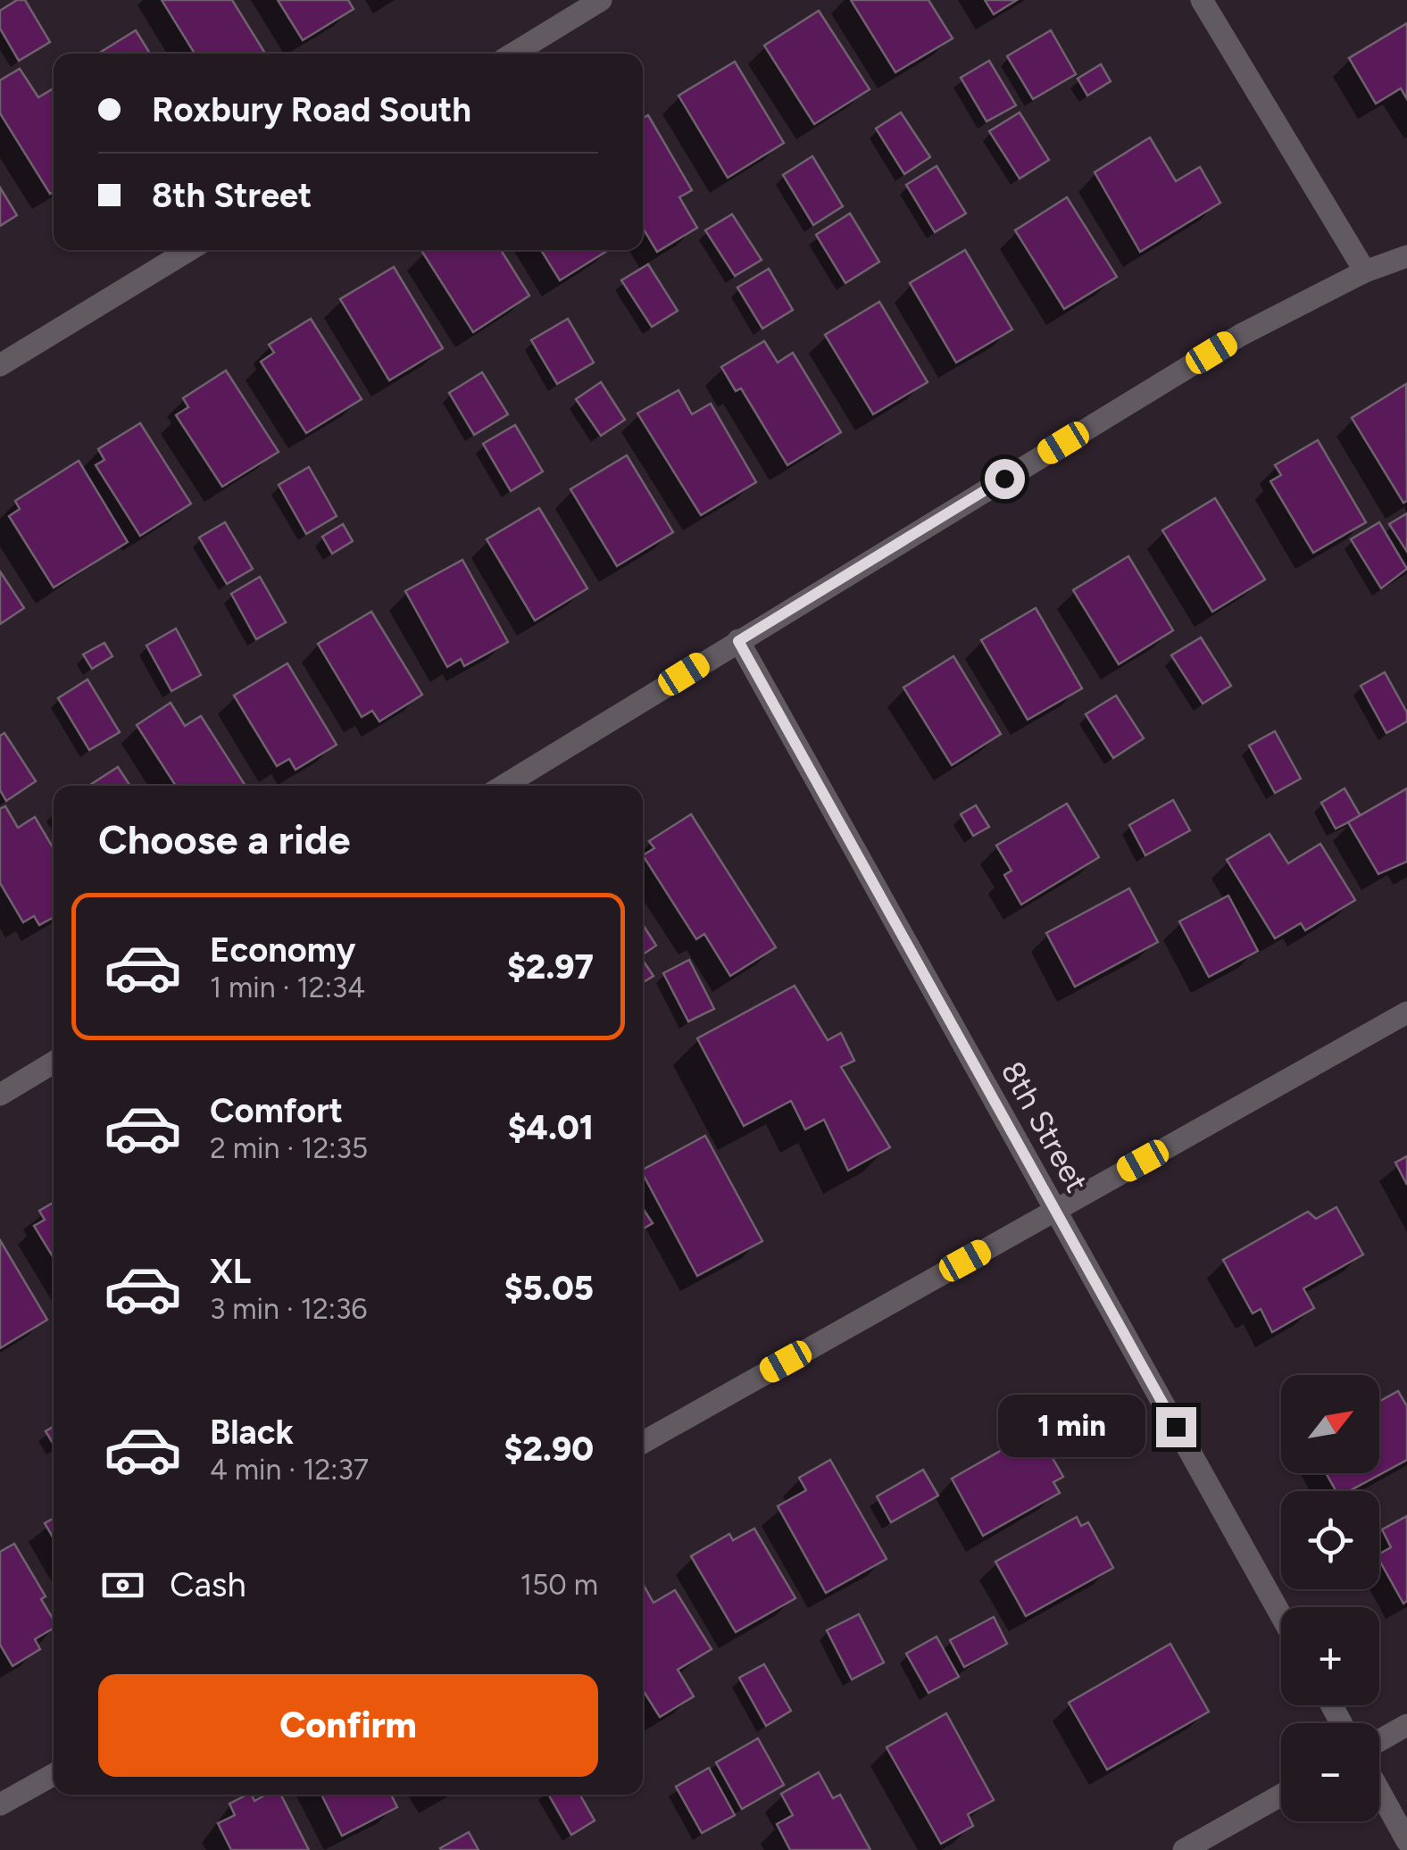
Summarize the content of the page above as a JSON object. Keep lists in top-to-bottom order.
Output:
{
  "streets": {
    "street": ["8th Street"]
  },
  "north": "top right",
  "page": {
    "banner": ["Roxbury Road South", "8th Street"],
    "heading": "Choose a ride",
    "list": [
      {
        "name": "Economy",
        "note": "1 min · 12:34",
        "value": "$2.97"
      },
      {
        "name": "Comfort",
        "note": "2 min · 12:35",
        "value": "$4.01"
      },
      {
        "name": "XL",
        "note": "3 min · 12:36",
        "value": "$5.05"
      },
      {
        "name": "Black",
        "note": "4 min · 12:37",
        "value": "$2.90"
      }
    ],
    "map_buttons": ["+", "−"],
    "bubble": "1 min",
    "pay": ["Cash", "150 m"],
    "buttons": "Confirm"
  }
}
